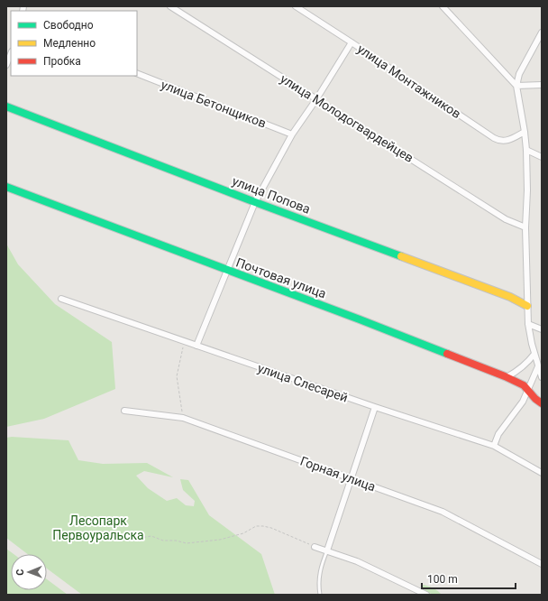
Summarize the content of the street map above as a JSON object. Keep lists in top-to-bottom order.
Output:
{
  "streets": {
    "street": [
      "улица Монтажников",
      "улица Бетонщиков",
      "улица Молодогвардейцев",
      "улица Попова",
      "Почтовая улица",
      "улица Слесарей",
      "Горная улица"
    ]
  },
  "parks": ["Лесопарк Первоуральска"],
  "legend": ["Свободно", "Медленно", "Пробка"],
  "scale_bar": "100 m",
  "north": "left"
}
